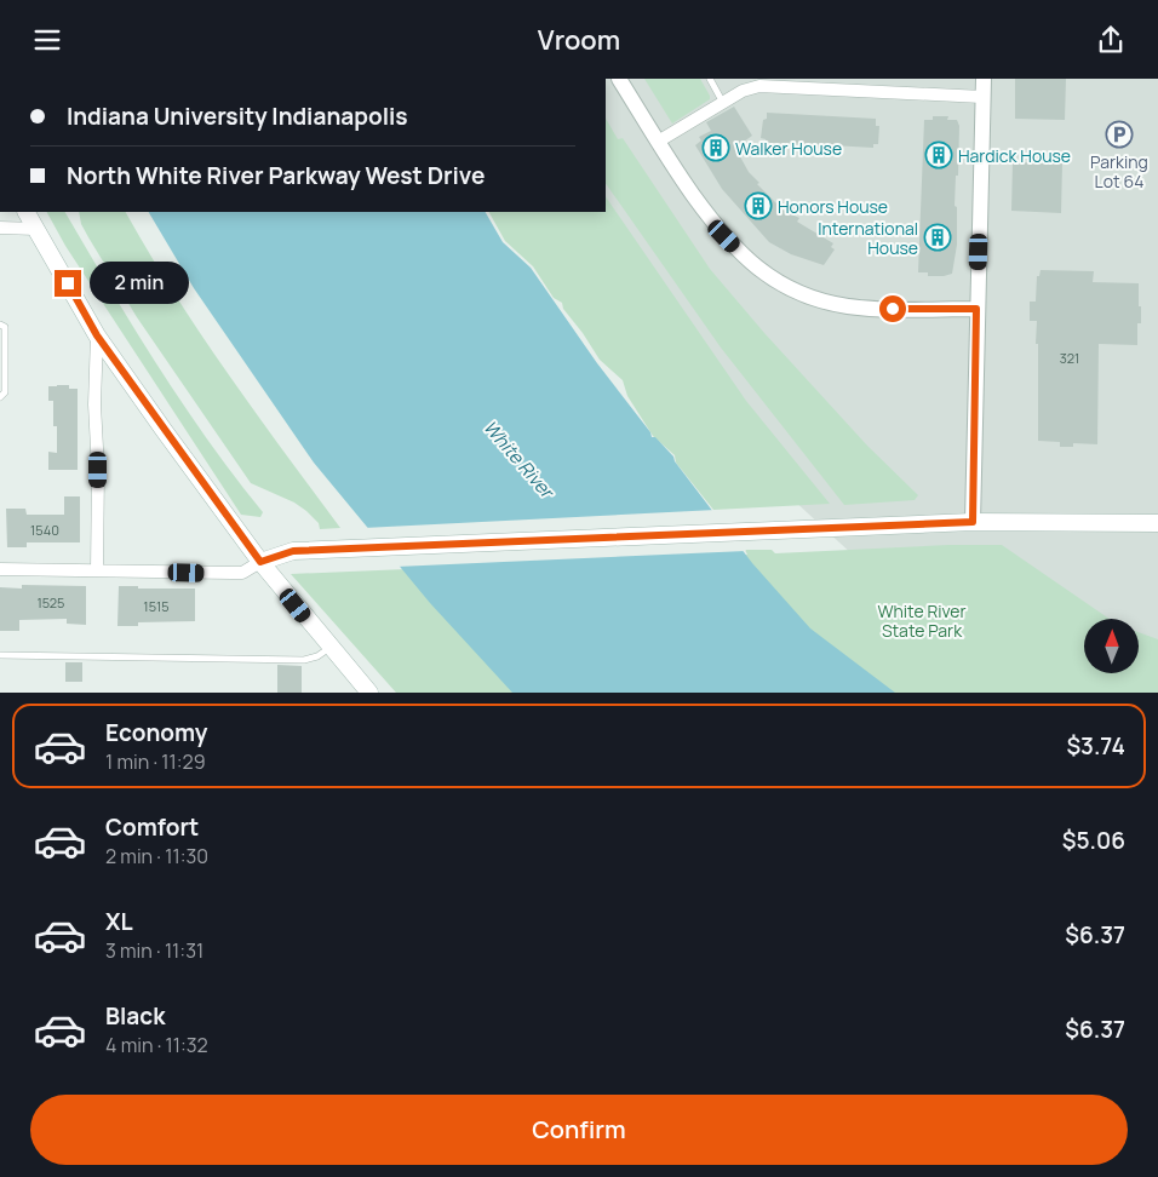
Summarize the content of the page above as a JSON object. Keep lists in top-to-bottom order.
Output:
{
  "water": ["White River"],
  "parks": ["White River State Park"],
  "places": {
    "parking": ["Parking Lot 64"],
    "building": [
      "Walker House",
      "Hardick House",
      "Honors House",
      "International House"
    ]
  },
  "house_numbers": [
    "321",
    "1540",
    "1525",
    "1515"
  ],
  "north": "top",
  "page": {
    "header": "Vroom",
    "banner": ["Indiana University Indianapolis", "North White River Parkway West Drive"],
    "bubble": "2 min",
    "list": [
      {
        "name": "Economy",
        "note": "1 min · 11:29",
        "value": "$3.74"
      },
      {
        "name": "Comfort",
        "note": "2 min · 11:30",
        "value": "$5.06"
      },
      {
        "name": "XL",
        "note": "3 min · 11:31",
        "value": "$6.37"
      },
      {
        "name": "Black",
        "note": "4 min · 11:32",
        "value": "$6.37"
      }
    ],
    "buttons": "Confirm"
  }
}
